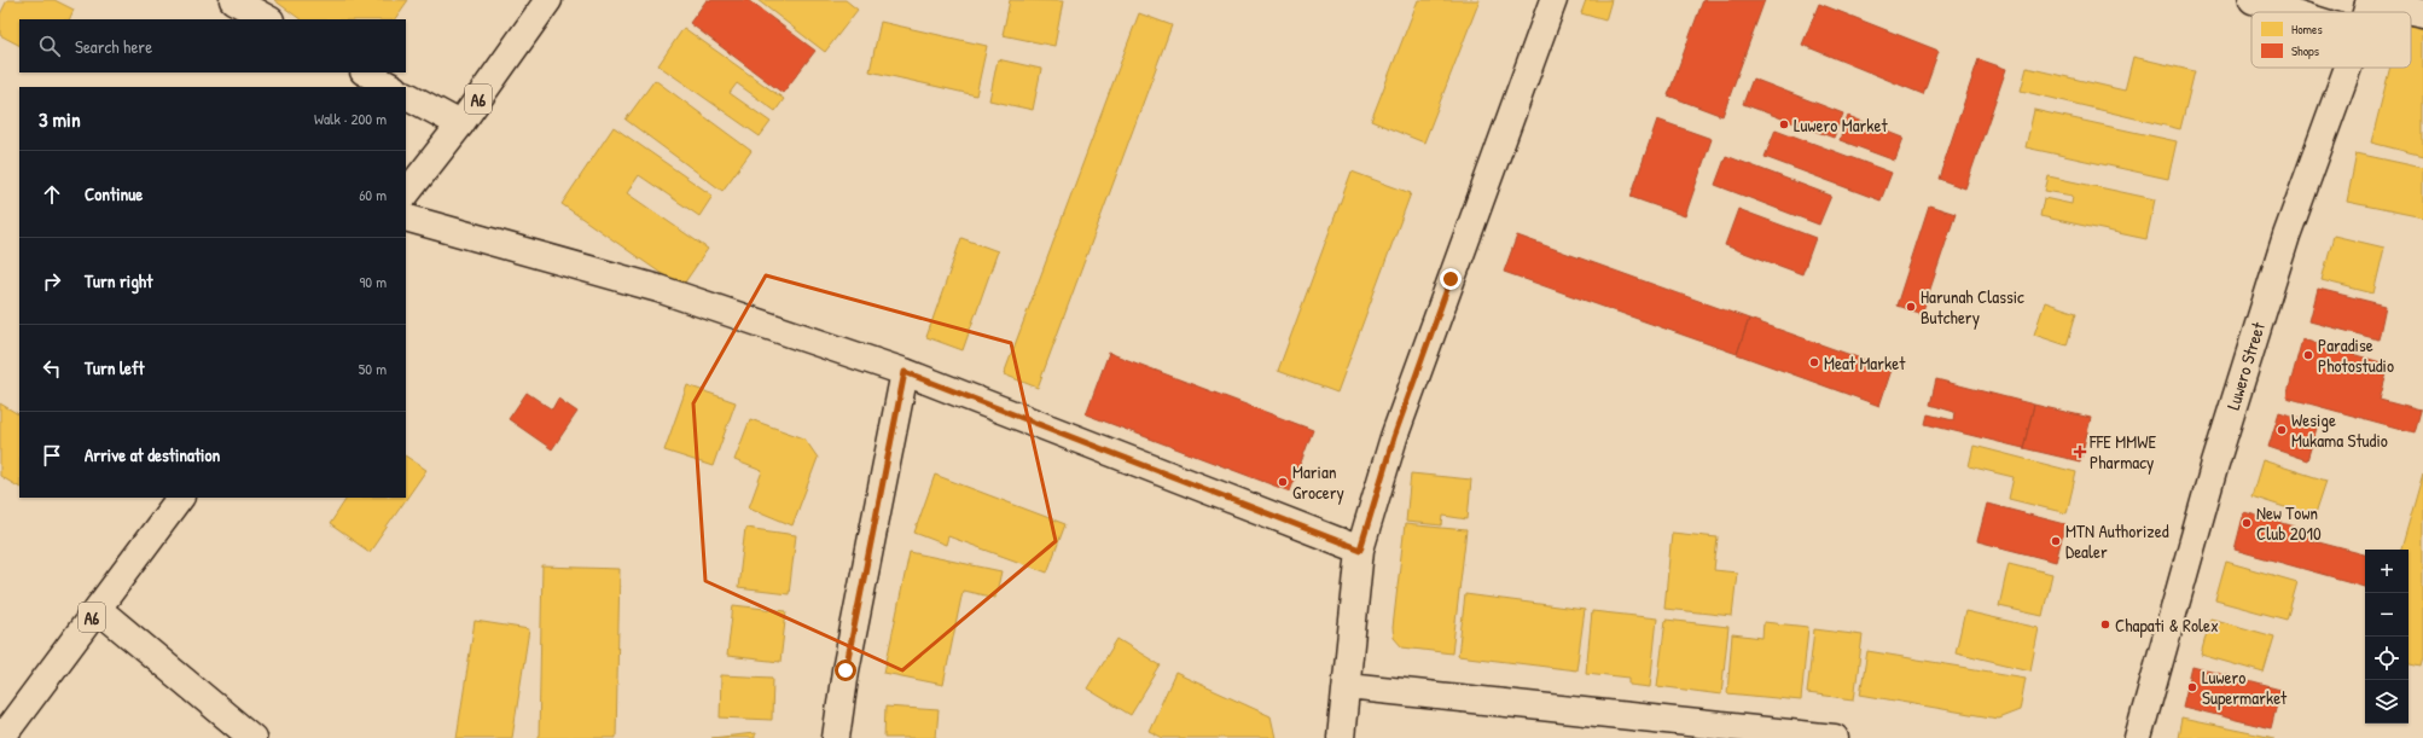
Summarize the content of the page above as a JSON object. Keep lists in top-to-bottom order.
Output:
{
  "streets": {
    "street": ["A6", "Luwero Street"]
  },
  "places": {
    "other": [
      "Luwero Market",
      "Harunah Classic Butchery",
      "Paradise Photostudio",
      "Meat Market",
      "Wesige Mukama Studio",
      "Marian Grocery",
      "New Town Club 2010",
      "MTN Authorized Dealer",
      "Chapati & Rolex",
      "Luwero Supermarket"
    ],
    "health": ["FFE MMWE Pharmacy"]
  },
  "legend": ["Homes", "Shops"],
  "page": {
    "search": "Search here",
    "heading": ["3 min", "Walk · 200 m"],
    "list": [
      ["Continue", "60 m"],
      ["Turn right", "90 m"],
      ["Turn left", "50 m"],
      "Arrive at destination"
    ],
    "map_buttons": ["+", "−"]
  }
}
